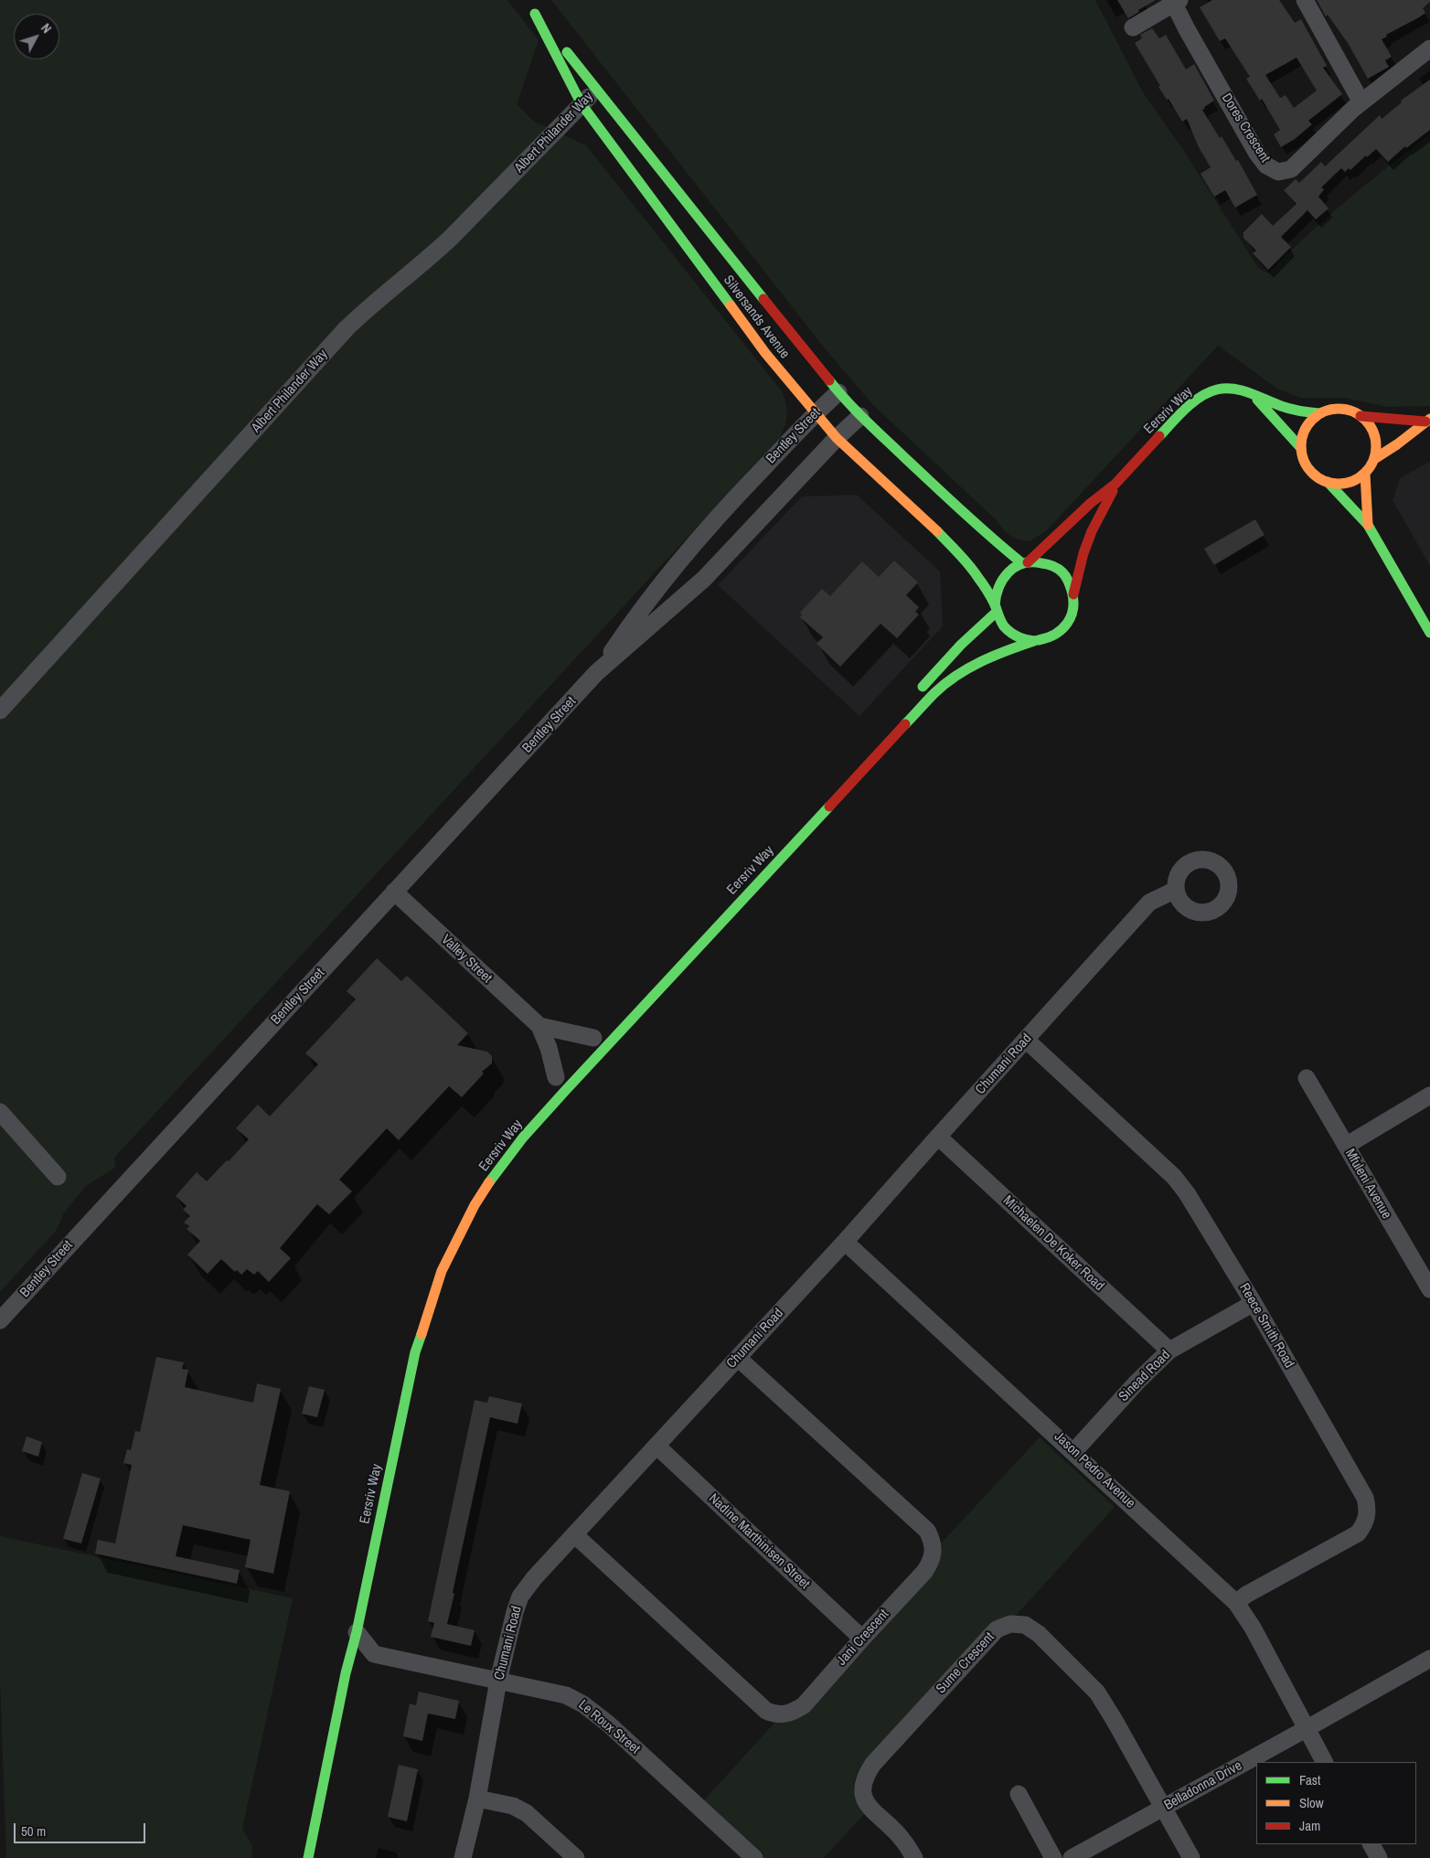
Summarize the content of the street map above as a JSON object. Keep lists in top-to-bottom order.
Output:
{
  "streets": {
    "main road": ["Silversands Avenue", "Eersriv Way"],
    "street": [
      "Dores Crescent",
      "Albert Philander Way",
      "Bentley Street",
      "Valley Street",
      "Chumani Road",
      "Mfuleni Avenue",
      "Michaelen De Koker Road",
      "Reece Smith Road",
      "Sinead Road",
      "Jason Pedro Avenue",
      "Nadine Marthinisen Street",
      "Jani Crescent",
      "Sume Crescent",
      "Le Roux Street",
      "Belladonna Drive"
    ]
  },
  "crossings": [
    ["Albert Philander Way", "Silversands Avenue"],
    ["Silversands Avenue", "Eersriv Way"],
    ["Silversands Avenue", "Bentley Street"],
    ["Bentley Street", "Valley Street"],
    ["Chumani Road", "Michaelen De Koker Road"],
    ["Chumani Road", "Reece Smith Road"],
    ["Chumani Road", "Jason Pedro Avenue"],
    ["Chumani Road", "Nadine Marthinisen Street"],
    ["Chumani Road", "Jani Crescent"],
    ["Chumani Road", "Le Roux Street"],
    ["Michaelen De Koker Road", "Sinead Road"],
    ["Reece Smith Road", "Sinead Road"],
    ["Reece Smith Road", "Jason Pedro Avenue"],
    ["Sinead Road", "Jason Pedro Avenue"],
    ["Jason Pedro Avenue", "Belladonna Drive"],
    ["Nadine Marthinisen Street", "Jani Crescent"],
    ["Sume Crescent", "Belladonna Drive"]
  ],
  "legend": ["Fast", "Slow", "Jam"],
  "scale_bar": "50 m",
  "north": "top right"
}
